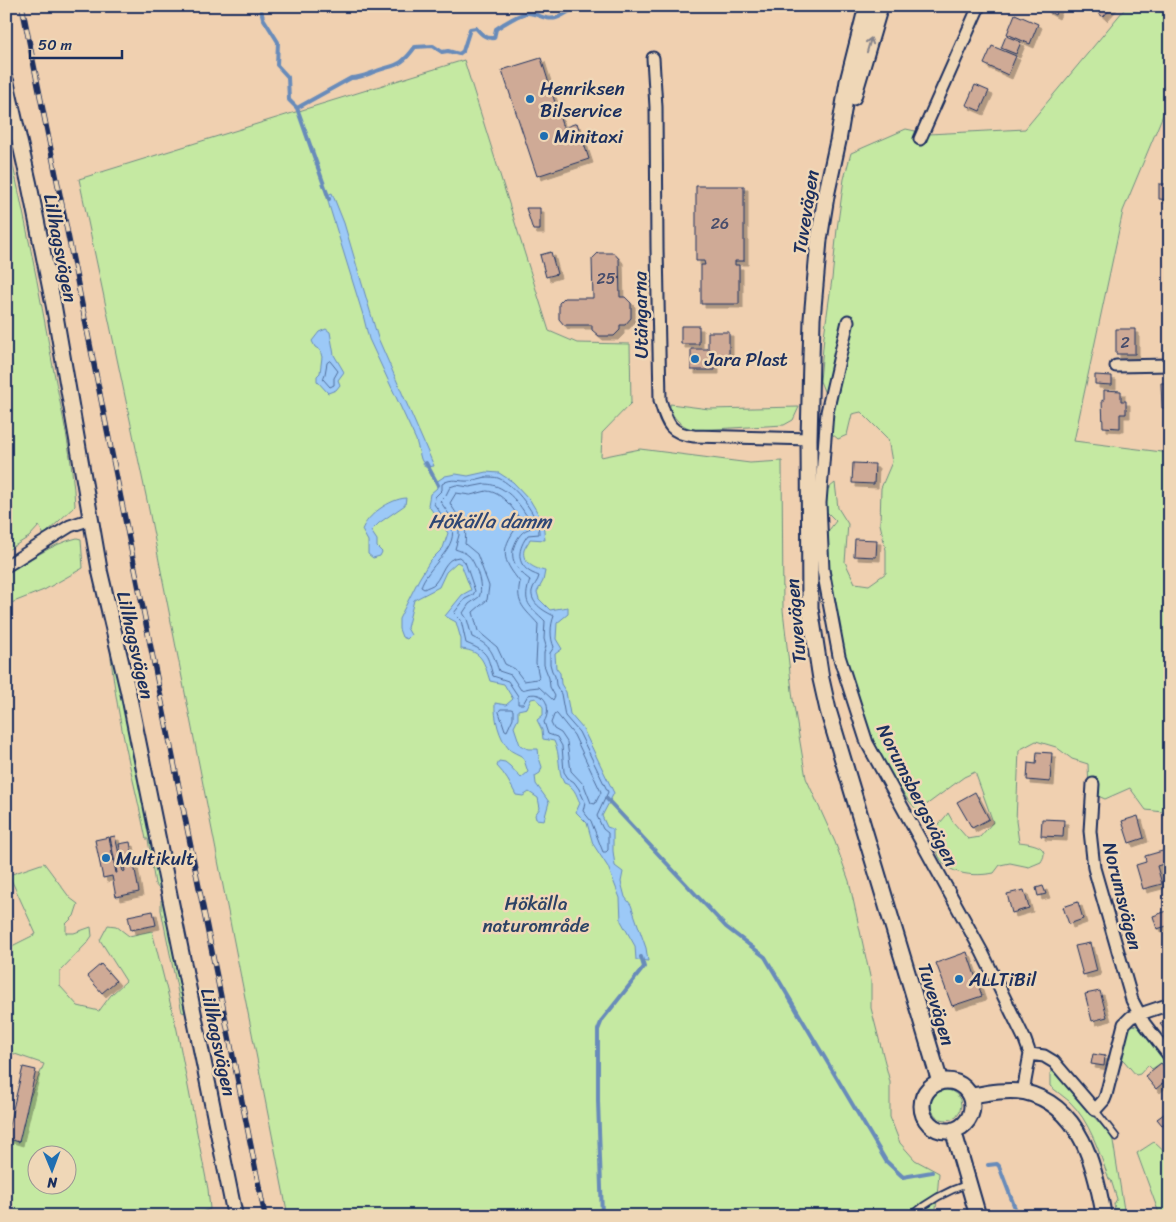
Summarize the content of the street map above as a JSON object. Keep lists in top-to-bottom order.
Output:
{
  "streets": {
    "main road": ["Tuvevägen"],
    "street": [
      "Lillhagsvägen",
      "Utängarna",
      "Norumsbergsvägen",
      "Norumsvägen"
    ]
  },
  "crossings": [
    ["Tuvevägen", "Utängarna"]
  ],
  "water": ["Hökälla damm"],
  "parks": ["Hökälla naturområde"],
  "places": [
    "Henriksen Bilservice",
    "Minitaxi",
    "Jara Plast",
    "Multikult",
    "ALLTiBil"
  ],
  "house_numbers": ["26", "25", "2"],
  "scale_bar": "50 m",
  "north": "bottom"
}
